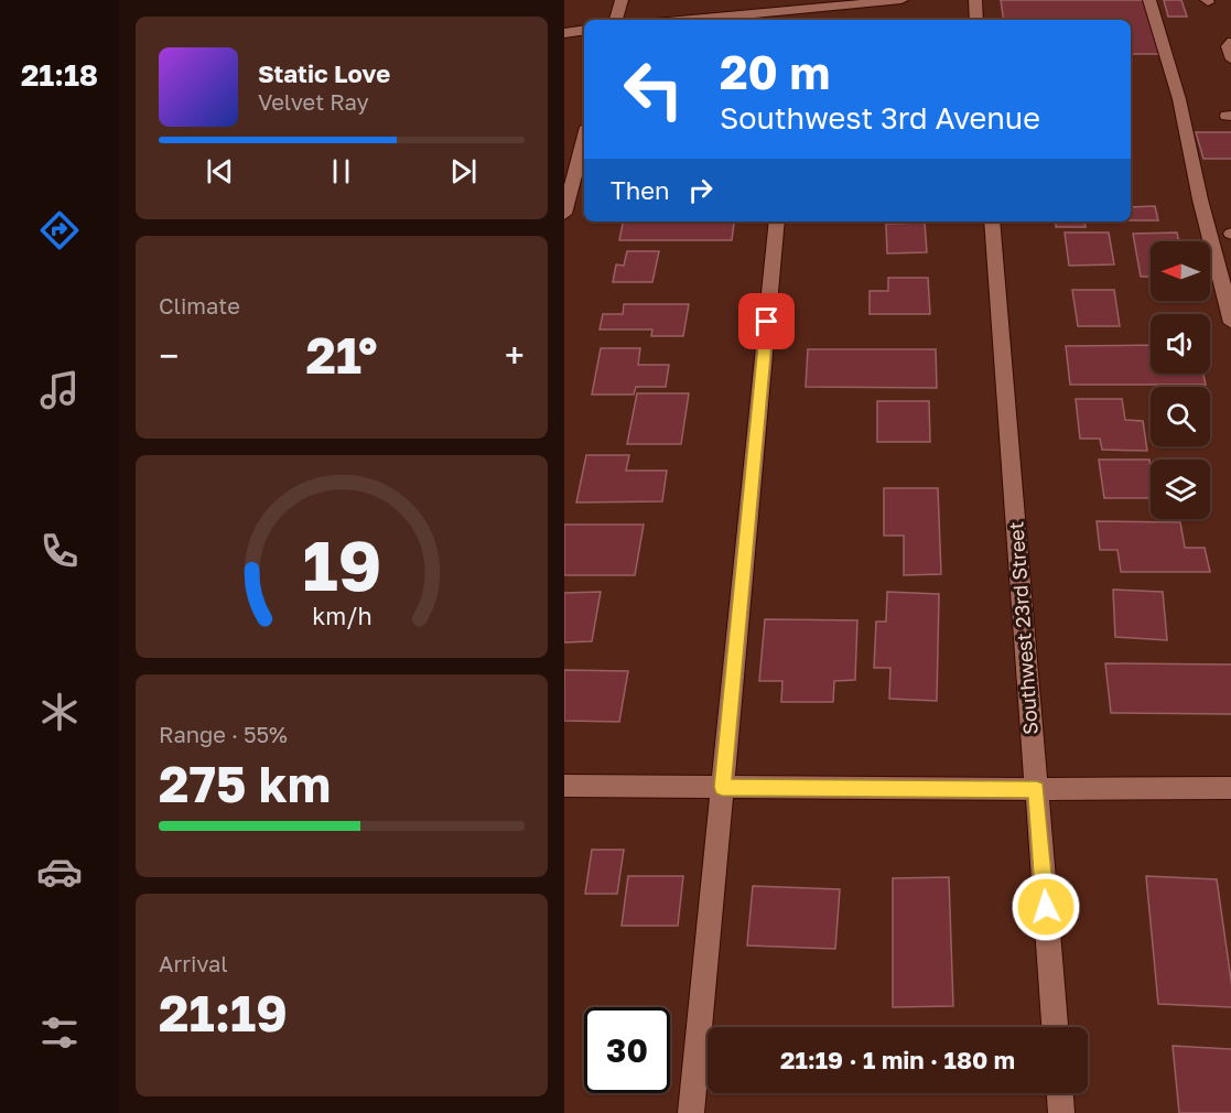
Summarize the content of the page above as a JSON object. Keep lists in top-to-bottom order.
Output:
{
  "streets": {
    "street": ["Southwest 23rd Street"]
  },
  "north": "left",
  "page": {
    "tabs": "21:18",
    "turn": ["20 m", "Southwest 3rd Avenue"],
    "song": ["Static Love", "Velvet Ray"],
    "then": "Then",
    "tile": [
      "Climate",
      ["Range · 55%", "275 km"],
      ["Arrival", "21:19"]
    ],
    "heat": ["−", "21°", "+"],
    "limit": "30",
    "trip": "21:19 · 1 min · 180 m",
    "gauge": ["19", "km/h"]
  }
}
